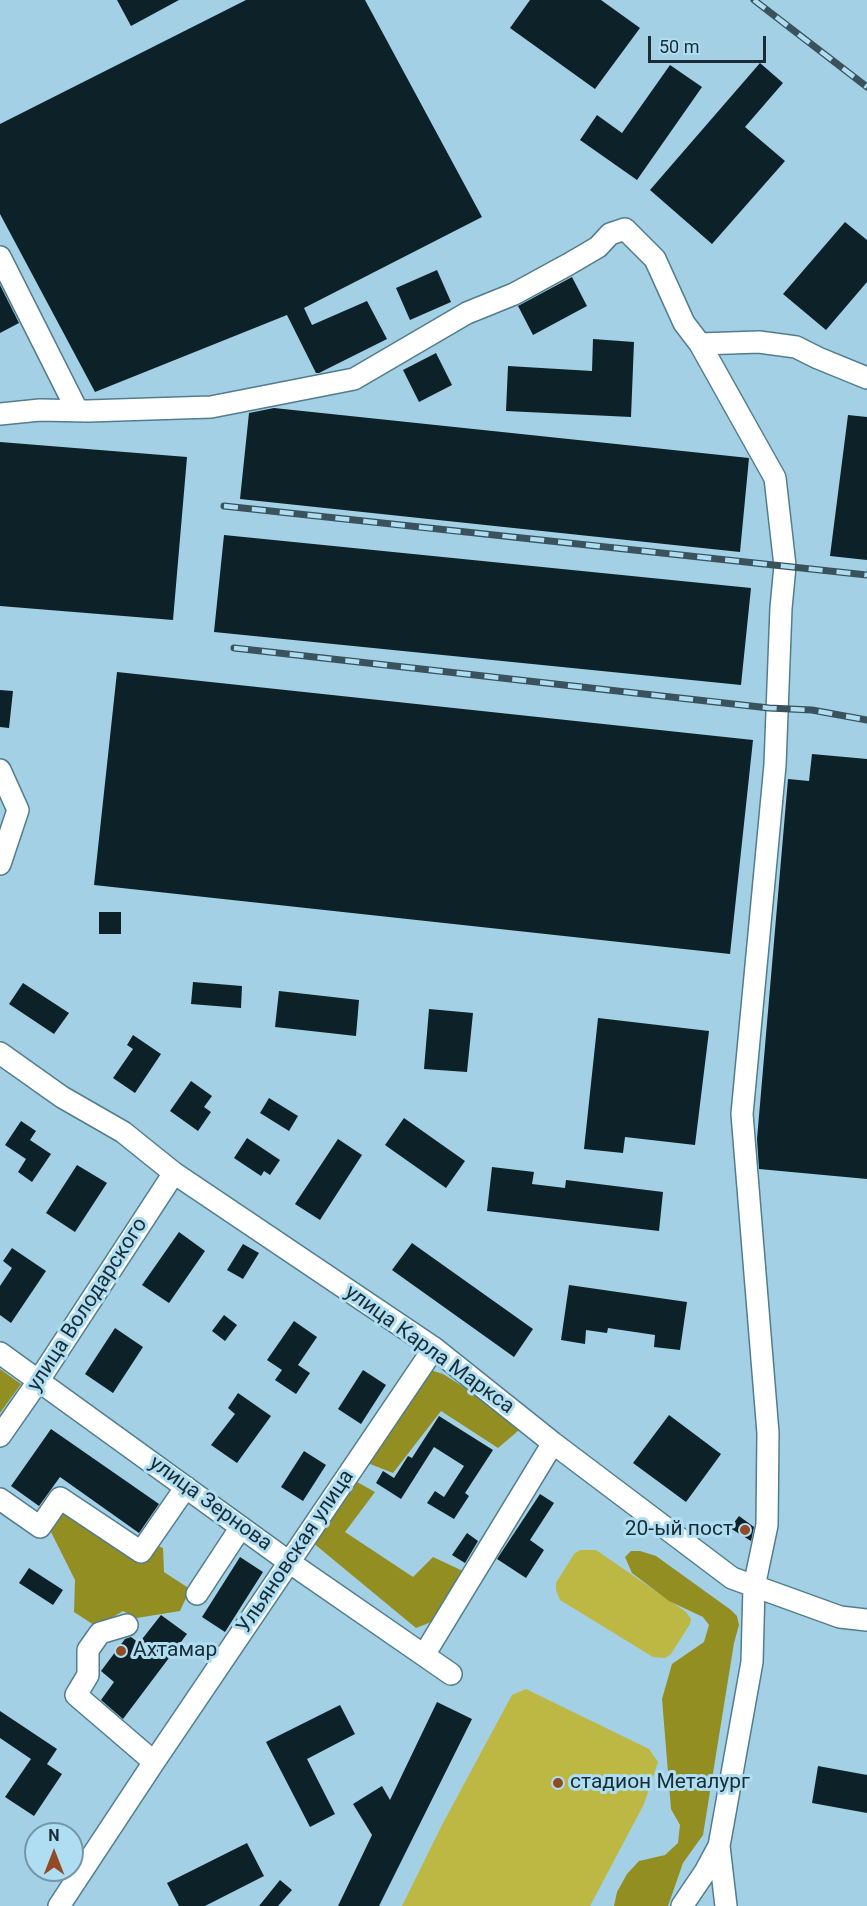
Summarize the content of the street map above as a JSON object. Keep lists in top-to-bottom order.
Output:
{
  "streets": {
    "street": [
      "улица Володарского",
      "улица Карла Маркса",
      "улица Зернова",
      "Ульяновская улица"
    ]
  },
  "crossings": [
    ["улица Володарского", "улица Карла Маркса"],
    ["улица Володарского", "улица Зернова"],
    ["улица Карла Маркса", "Ульяновская улица"],
    ["улица Зернова", "Ульяновская улица"]
  ],
  "places": ["20-ый пост", "Ахтамар", "стадион Металург"],
  "scale_bar": "50 m",
  "north": "top"
}
